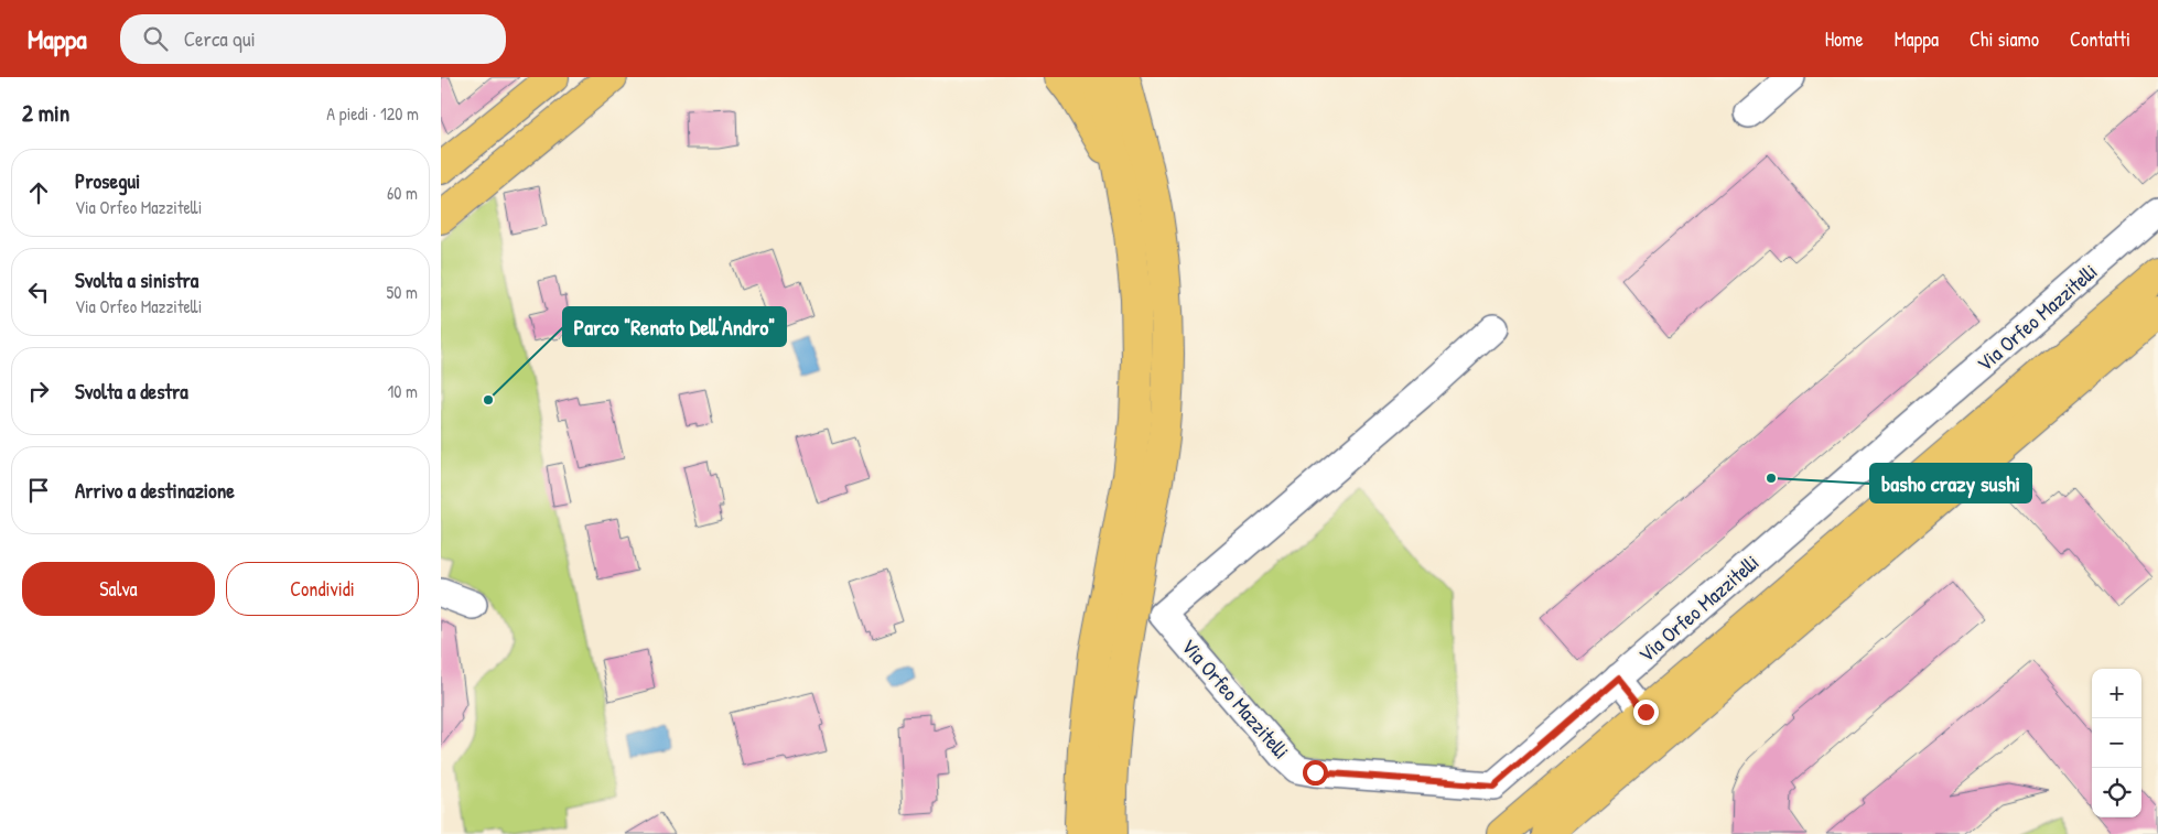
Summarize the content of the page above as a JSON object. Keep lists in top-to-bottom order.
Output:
{
  "streets": {
    "street": ["Via Orfeo Mazzitelli"]
  },
  "places": ["Parco \"Renato Dell'Andro\"", "basho crazy sushi"],
  "page": {
    "header": "Mappa",
    "search": "Cerca qui",
    "nav": [
      "Home",
      "Mappa",
      "Chi siamo",
      "Contatti"
    ],
    "heading": ["2 min", "A piedi · 120 m"],
    "list": [
      ["Prosegui", "Via Orfeo Mazzitelli", "60 m"],
      ["Svolta a sinistra", "Via Orfeo Mazzitelli", "50 m"],
      ["Svolta a destra", "10 m"],
      "Arrivo a destinazione"
    ],
    "buttons": ["Salva", "Condividi"],
    "map_buttons": ["+", "−"]
  }
}
